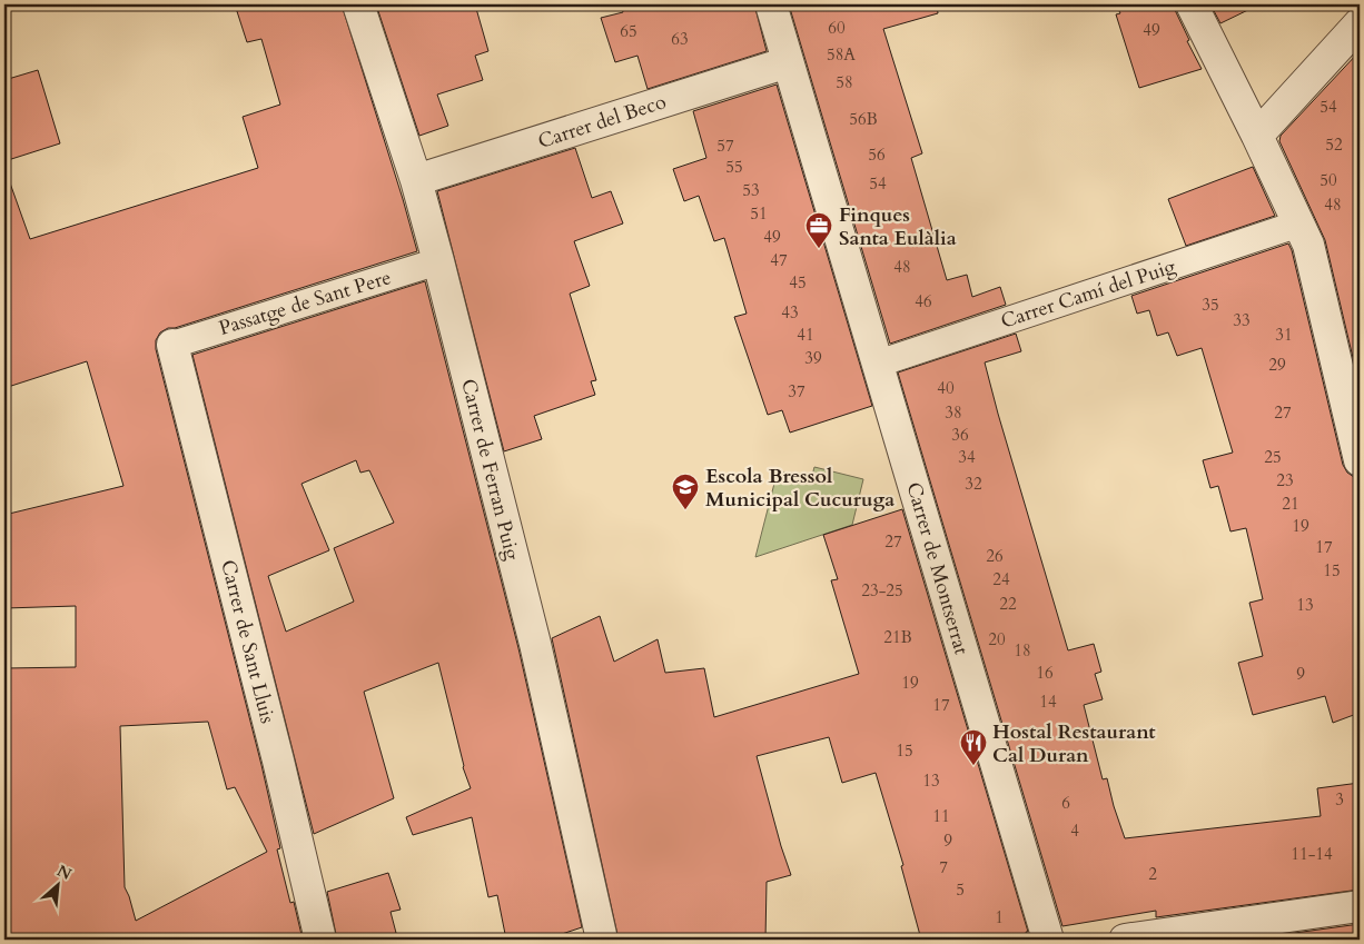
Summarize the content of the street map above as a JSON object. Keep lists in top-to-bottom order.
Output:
{
  "streets": {
    "street": [
      "Carrer del Beco",
      "Carrer Camí del Puig",
      "Passatge de Sant Pere",
      "Carrer de Ferran Puig",
      "Carrer de Montserrat",
      "Carrer de Sant Lluis"
    ]
  },
  "crossings": [
    ["Carrer del Beco", "Carrer de Ferran Puig"],
    ["Carrer del Beco", "Carrer de Montserrat"],
    ["Carrer Camí del Puig", "Carrer de Montserrat"],
    ["Passatge de Sant Pere", "Carrer de Ferran Puig"],
    ["Passatge de Sant Pere", "Carrer de Sant Lluis"]
  ],
  "places": {
    "office": ["Finques Santa Eulàlia"],
    "school or university": ["Escola Bressol Municipal Cucuruga"],
    "restaurant": ["Hostal Restaurant Cal Duran"]
  },
  "house_numbers": [
    "60",
    "49",
    "65",
    "63",
    "58A",
    "58",
    "54",
    "56B",
    "52",
    "57",
    "56",
    "55",
    "50",
    "54",
    "53",
    "48",
    "51",
    "49",
    "47",
    "48",
    "45",
    "46",
    "35",
    "43",
    "33",
    "41",
    "31",
    "39",
    "29",
    "40",
    "37",
    "38",
    "27",
    "36",
    "34",
    "25",
    "23",
    "32",
    "21",
    "19",
    "27",
    "17",
    "26",
    "15",
    "24",
    "23-25",
    "22",
    "13",
    "21B",
    "20",
    "18",
    "16",
    "9",
    "19",
    "14",
    "17",
    "15",
    "13",
    "3",
    "6",
    "11",
    "4",
    "9",
    "11-14",
    "7",
    "2",
    "5",
    "1"
  ],
  "north": "top right"
}
